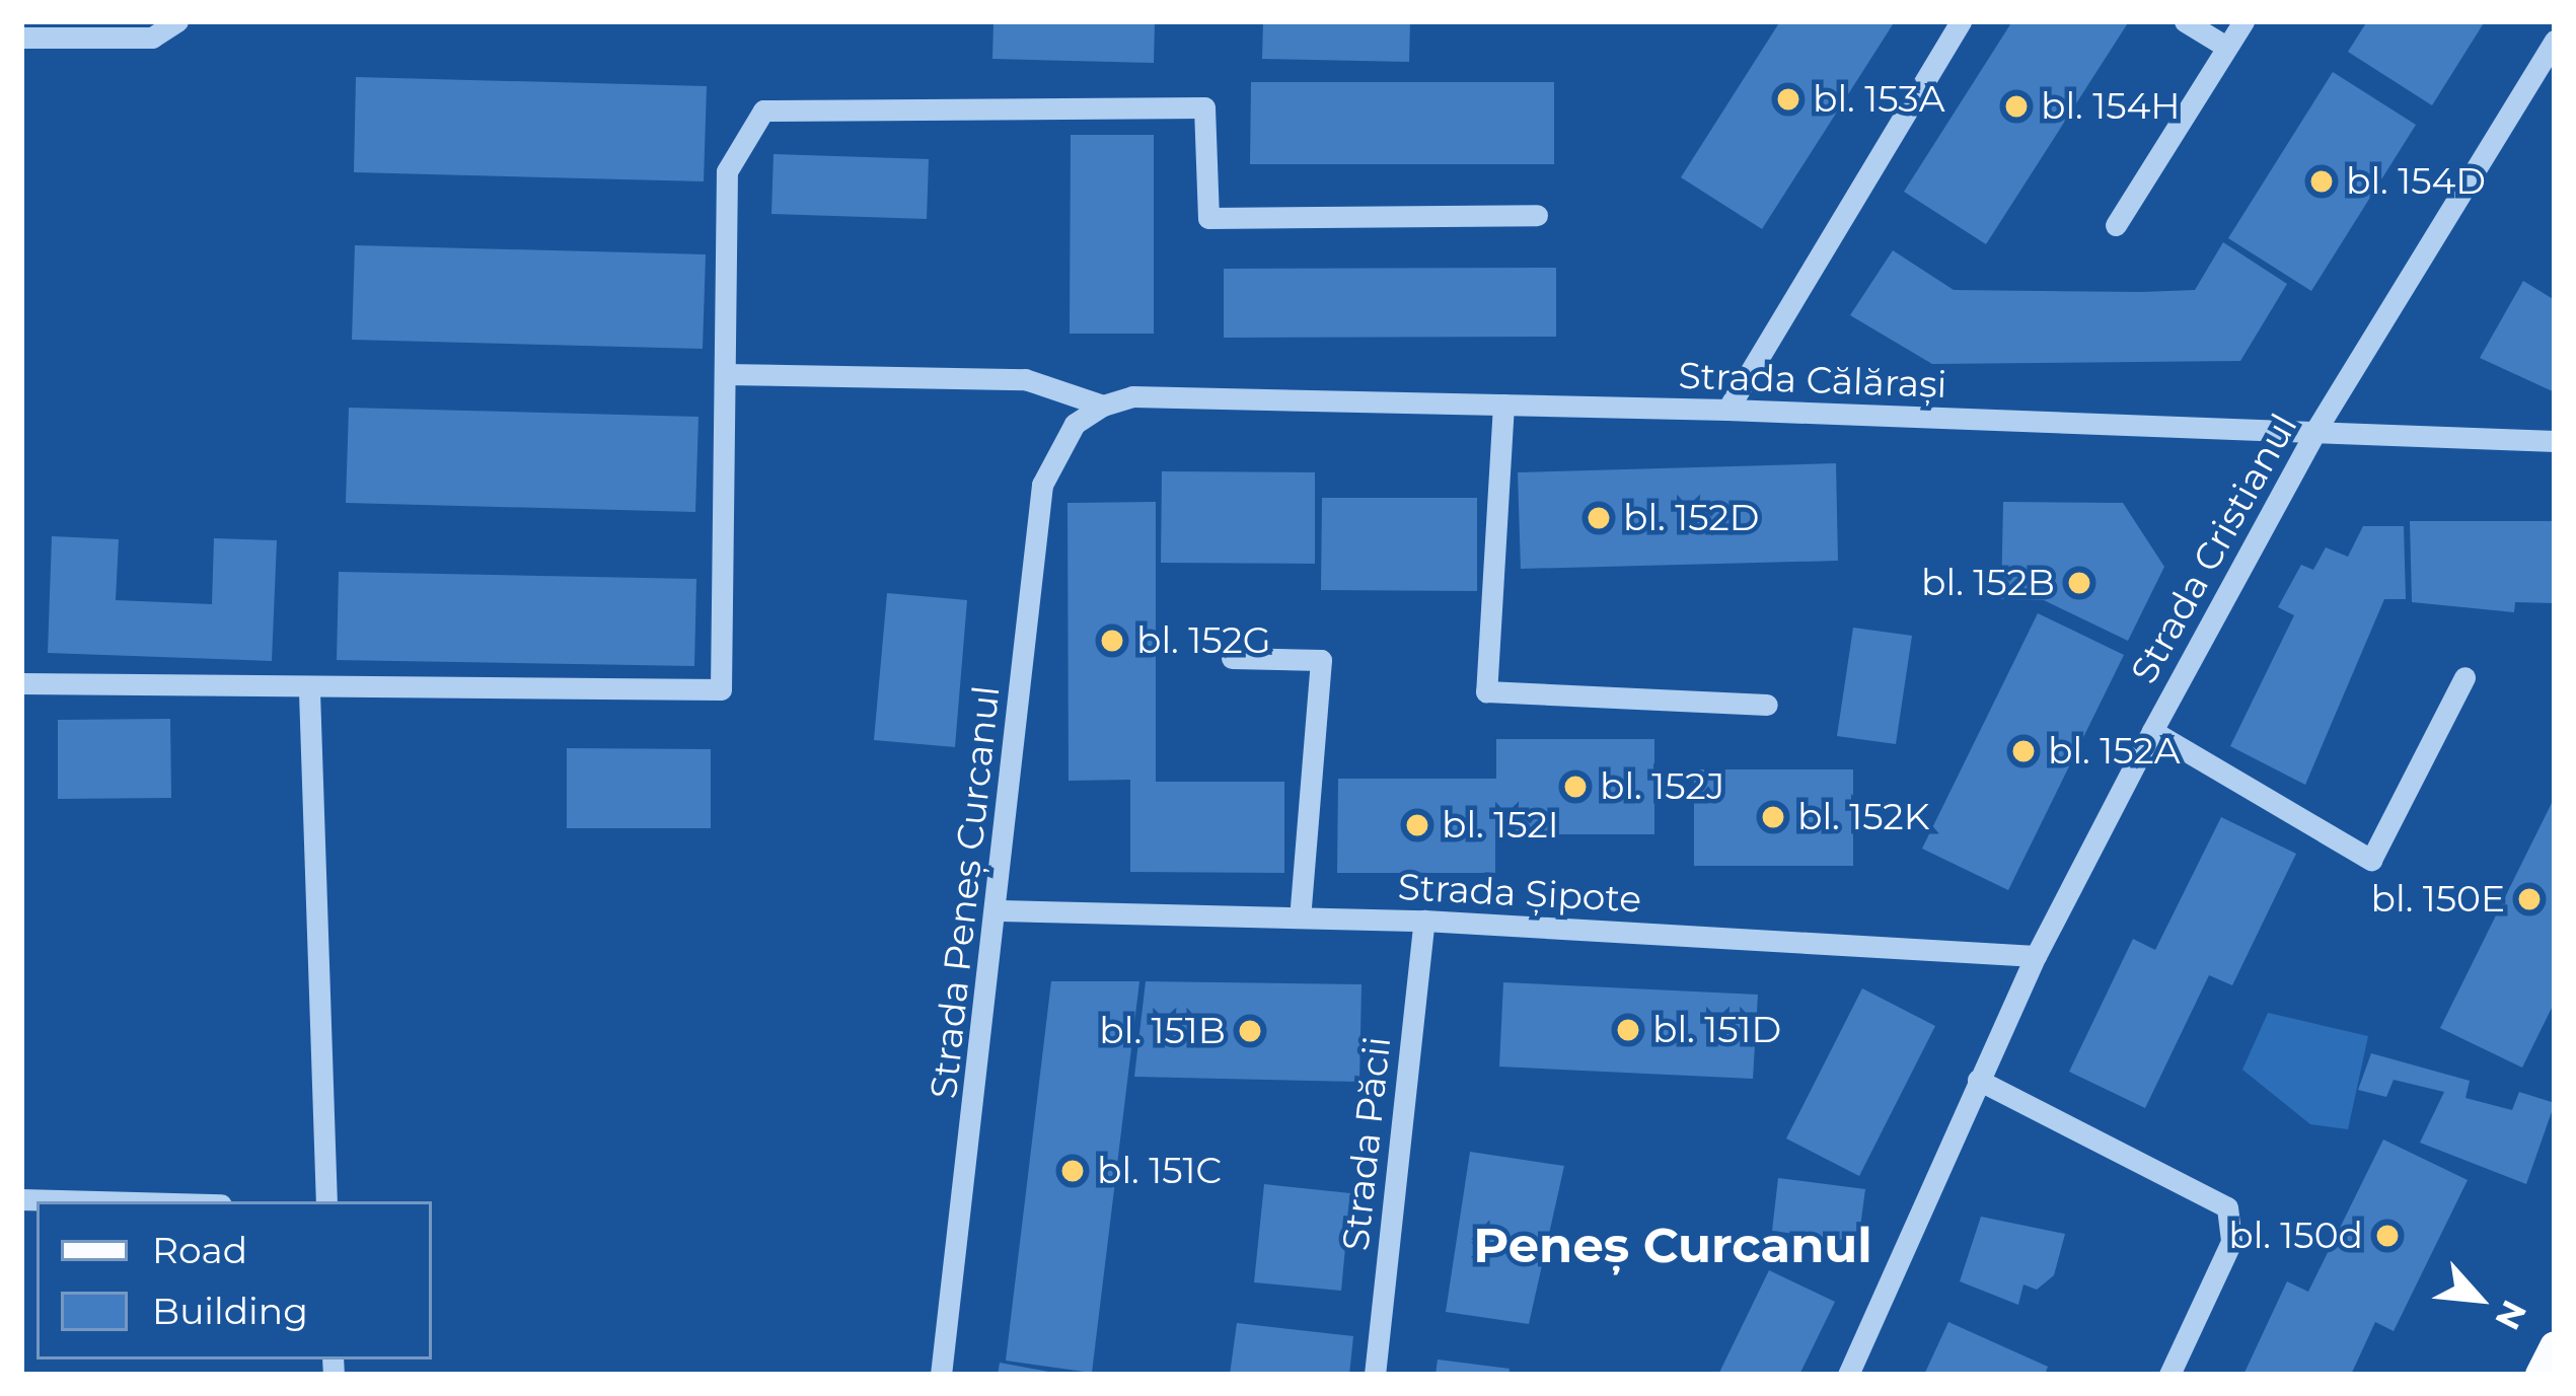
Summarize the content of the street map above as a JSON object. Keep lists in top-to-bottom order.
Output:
{
  "streets": {
    "street": [
      "Strada Călărași",
      "Strada Cristianul",
      "Strada Peneș Curcanul",
      "Strada Șipote",
      "Strada Păcii"
    ]
  },
  "crossings": [
    ["Strada Călărași", "Strada Cristianul"],
    ["Strada Călărași", "Strada Peneș Curcanul"],
    ["Strada Cristianul", "Strada Șipote"],
    ["Strada Peneș Curcanul", "Strada Șipote"],
    ["Strada Șipote", "Strada Păcii"]
  ],
  "districts": ["Peneș Curcanul"],
  "places": [
    "bl. 153A",
    "bl. 154H",
    "bl. 154D",
    "bl. 152D",
    "bl. 152B",
    "bl. 152G",
    "bl. 152A",
    "bl. 152J",
    "bl. 152K",
    "bl. 152I",
    "bl. 150E",
    "bl. 151D",
    "bl. 151B",
    "bl. 151C",
    "bl. 150d"
  ],
  "legend": ["Road", "Building"],
  "north": "bottom right"
}
